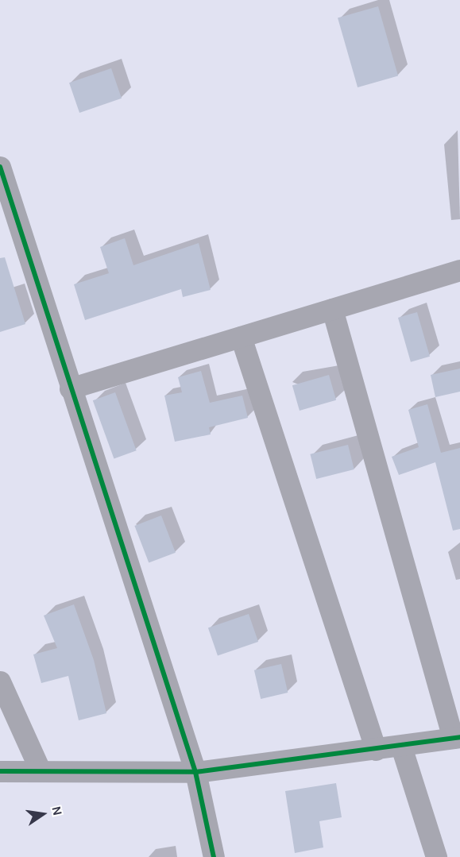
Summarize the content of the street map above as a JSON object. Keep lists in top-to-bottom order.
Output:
{
  "north": "right"
}
